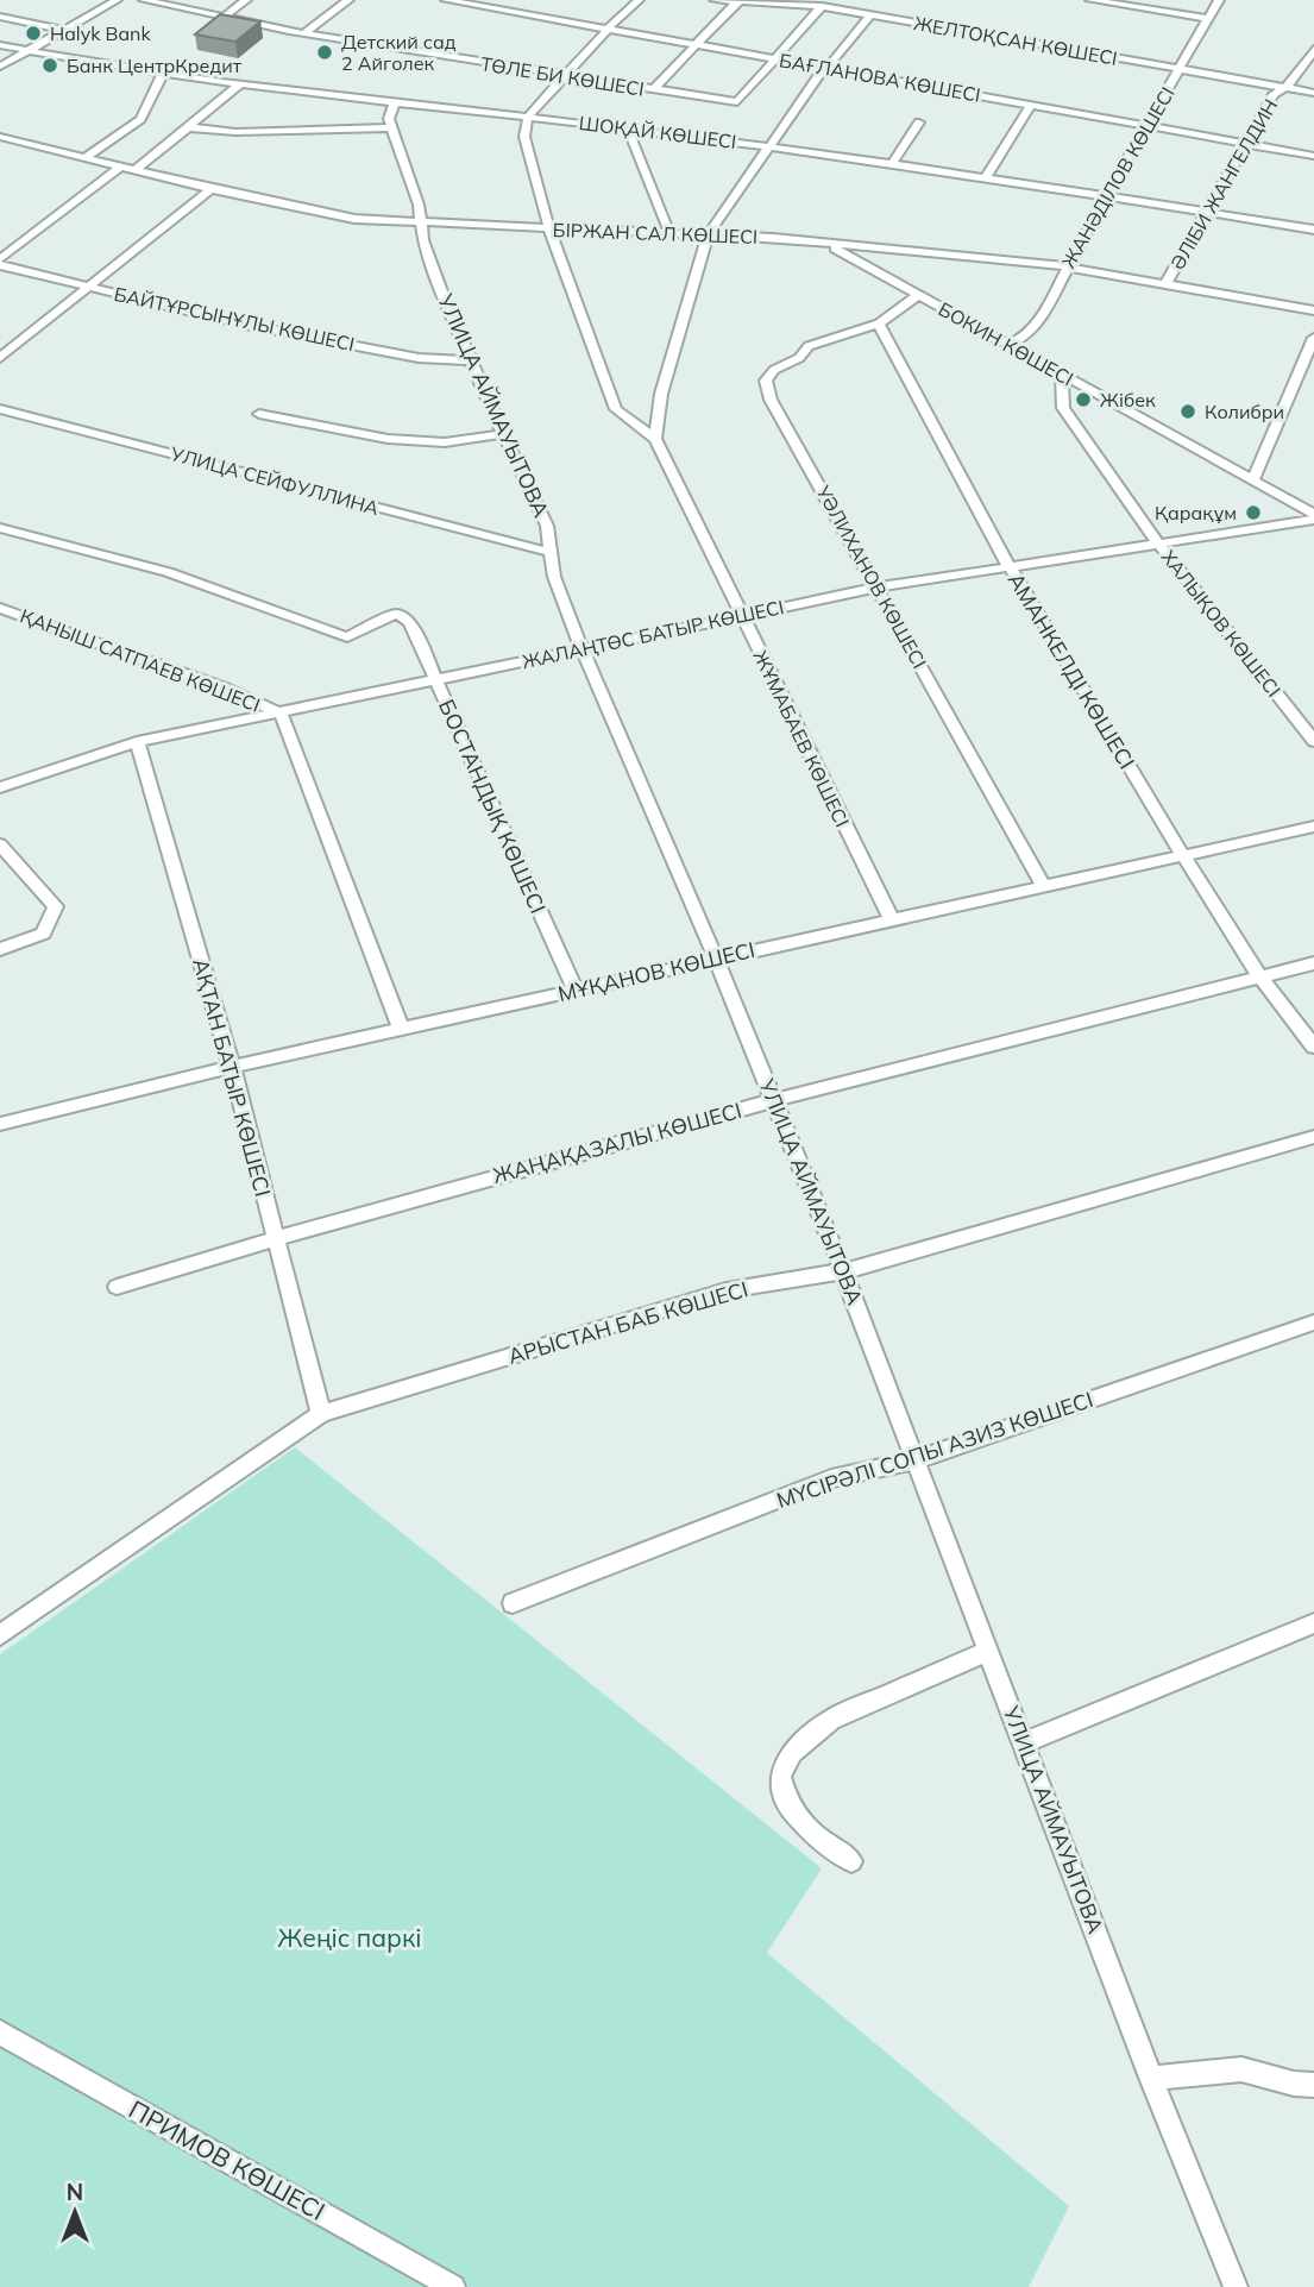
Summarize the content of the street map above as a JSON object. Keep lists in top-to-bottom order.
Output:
{
  "streets": {
    "street": [
      "ЖЕЛТОҚСАН КӨШЕСІ",
      "ТӨЛЕ БИ КӨШЕСІ",
      "БАҒЛАНОВА КӨШЕСІ",
      "ШОҚАЙ КӨШЕСІ",
      "ЖАНӘДІЛОВ КӨШЕСІ",
      "ӘЛІБИ ЖАНГЕЛДИН",
      "БІРЖАН САЛ КӨШЕСІ",
      "БАЙТҰРСЫНҰЛЫ КӨШЕСІ",
      "БОКИН КӨШЕСІ",
      "УЛИЦА АЙМАУЫТОВА",
      "УЛИЦА СЕЙФУЛЛИНА",
      "УӘЛИХАНОВ КӨШЕСІ",
      "ХАЛЫҚОВ КӨШЕСІ",
      "ЖАЛАҢТӨС БАТЫР КӨШЕСІ",
      "ҚАНЫШ САТПАЕВ КӨШЕСІ",
      "АМАНКЕЛДІ КӨШЕСІ",
      "ЖҰМАБАЕВ КӨШЕСІ",
      "БОСТАНДЫҚ КӨШЕСІ",
      "МҰҚАНОВ КӨШЕСІ",
      "АҚТАН БАТЫР КӨШЕСІ",
      "ЖАҢАҚАЗАЛЫ КӨШЕСІ",
      "АРЫСТАН БАБ КӨШЕСІ",
      "МҮСІРӘЛІ СОПЫ АЗИЗ КӨШЕСІ",
      "ПРИМОВ КӨШЕСІ"
    ]
  },
  "crossings": [
    ["ЖЕЛТОҚСАН КӨШЕСІ", "ЖАНӘДІЛОВ КӨШЕСІ"],
    ["ЖЕЛТОҚСАН КӨШЕСІ", "ӘЛІБИ ЖАНГЕЛДИН"],
    ["ТӨЛЕ БИ КӨШЕСІ", "БАҒЛАНОВА КӨШЕСІ"],
    ["БАҒЛАНОВА КӨШЕСІ", "ЖАНӘДІЛОВ КӨШЕСІ"],
    ["БАҒЛАНОВА КӨШЕСІ", "ӘЛІБИ ЖАНГЕЛДИН"],
    ["ШОҚАЙ КӨШЕСІ", "ЖАНӘДІЛОВ КӨШЕСІ"],
    ["ШОҚАЙ КӨШЕСІ", "ӘЛІБИ ЖАНГЕЛДИН"],
    ["ШОҚАЙ КӨШЕСІ", "УЛИЦА АЙМАУЫТОВА"],
    ["ШОҚАЙ КӨШЕСІ", "ЖҰМАБАЕВ КӨШЕСІ"],
    ["ЖАНӘДІЛОВ КӨШЕСІ", "БІРЖАН САЛ КӨШЕСІ"],
    ["ЖАНӘДІЛОВ КӨШЕСІ", "БОКИН КӨШЕСІ"],
    ["ӘЛІБИ ЖАНГЕЛДИН", "БІРЖАН САЛ КӨШЕСІ"],
    ["БІРЖАН САЛ КӨШЕСІ", "БОКИН КӨШЕСІ"],
    ["БІРЖАН САЛ КӨШЕСІ", "УЛИЦА АЙМАУЫТОВА"],
    ["БІРЖАН САЛ КӨШЕСІ", "ЖҰМАБАЕВ КӨШЕСІ"],
    ["БАЙТҰРСЫНҰЛЫ КӨШЕСІ", "УЛИЦА АЙМАУЫТОВА"],
    ["БОКИН КӨШЕСІ", "ХАЛЫҚОВ КӨШЕСІ"],
    ["УЛИЦА АЙМАУЫТОВА", "УЛИЦА СЕЙФУЛЛИНА"],
    ["УЛИЦА АЙМАУЫТОВА", "ЖАЛАҢТӨС БАТЫР КӨШЕСІ"],
    ["УЛИЦА АЙМАУЫТОВА", "МҰҚАНОВ КӨШЕСІ"],
    ["УЛИЦА АЙМАУЫТОВА", "ЖАҢАҚАЗАЛЫ КӨШЕСІ"],
    ["УЛИЦА АЙМАУЫТОВА", "АРЫСТАН БАБ КӨШЕСІ"],
    ["УЛИЦА АЙМАУЫТОВА", "МҮСІРӘЛІ СОПЫ АЗИЗ КӨШЕСІ"],
    ["УӘЛИХАНОВ КӨШЕСІ", "ЖАЛАҢТӨС БАТЫР КӨШЕСІ"],
    ["УӘЛИХАНОВ КӨШЕСІ", "АМАНКЕЛДІ КӨШЕСІ"],
    ["УӘЛИХАНОВ КӨШЕСІ", "МҰҚАНОВ КӨШЕСІ"],
    ["ХАЛЫҚОВ КӨШЕСІ", "ЖАЛАҢТӨС БАТЫР КӨШЕСІ"],
    ["ЖАЛАҢТӨС БАТЫР КӨШЕСІ", "ҚАНЫШ САТПАЕВ КӨШЕСІ"],
    ["ЖАЛАҢТӨС БАТЫР КӨШЕСІ", "АМАНКЕЛДІ КӨШЕСІ"],
    ["ЖАЛАҢТӨС БАТЫР КӨШЕСІ", "ЖҰМАБАЕВ КӨШЕСІ"],
    ["ЖАЛАҢТӨС БАТЫР КӨШЕСІ", "БОСТАНДЫҚ КӨШЕСІ"],
    ["ЖАЛАҢТӨС БАТЫР КӨШЕСІ", "АҚТАН БАТЫР КӨШЕСІ"],
    ["АМАНКЕЛДІ КӨШЕСІ", "МҰҚАНОВ КӨШЕСІ"],
    ["АМАНКЕЛДІ КӨШЕСІ", "ЖАҢАҚАЗАЛЫ КӨШЕСІ"],
    ["ЖҰМАБАЕВ КӨШЕСІ", "МҰҚАНОВ КӨШЕСІ"],
    ["БОСТАНДЫҚ КӨШЕСІ", "МҰҚАНОВ КӨШЕСІ"],
    ["МҰҚАНОВ КӨШЕСІ", "АҚТАН БАТЫР КӨШЕСІ"],
    ["АҚТАН БАТЫР КӨШЕСІ", "ЖАҢАҚАЗАЛЫ КӨШЕСІ"],
    ["АҚТАН БАТЫР КӨШЕСІ", "АРЫСТАН БАБ КӨШЕСІ"]
  ],
  "parks": ["Жеңіс паркі"],
  "places": [
    "Halyk Bank",
    "Детский сад 2 Айголек",
    "Банк ЦентрКредит",
    "Жібек",
    "Колибри",
    "Қарақұм"
  ],
  "north": "top"
}
